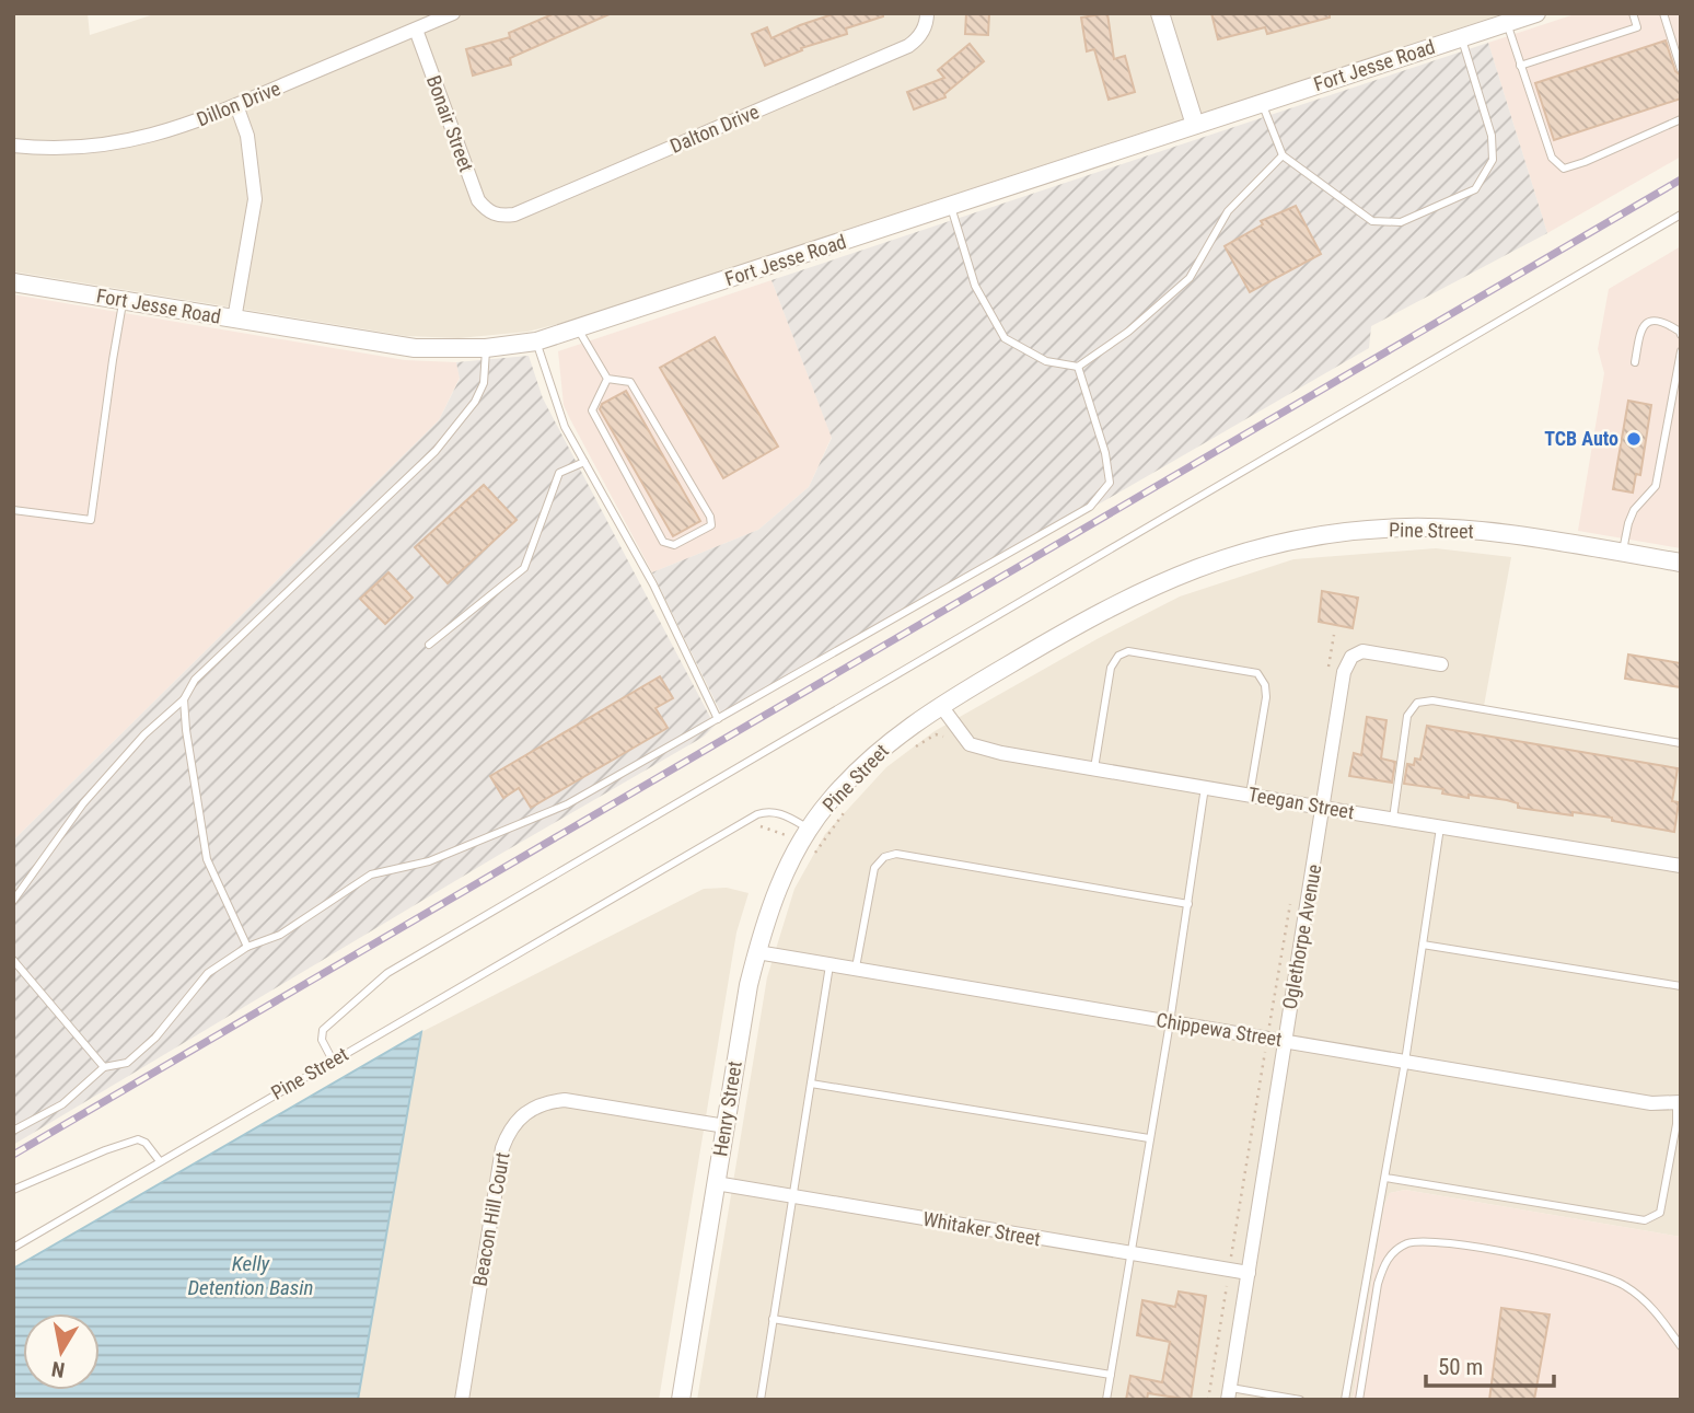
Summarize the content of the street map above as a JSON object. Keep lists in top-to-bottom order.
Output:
{
  "streets": {
    "street": [
      "Fort Jesse Road",
      "Dillon Drive",
      "Bonair Street",
      "Dalton Drive",
      "Pine Street",
      "Teegan Street",
      "Oglethorpe Avenue",
      "Chippewa Street",
      "Henry Street",
      "Beacon Hill Court",
      "Whitaker Street"
    ]
  },
  "crossings": [
    ["Dillon Drive", "Bonair Street"],
    ["Bonair Street", "Dalton Drive"],
    ["Pine Street", "Teegan Street"],
    ["Pine Street", "Henry Street"],
    ["Teegan Street", "Oglethorpe Avenue"],
    ["Oglethorpe Avenue", "Chippewa Street"],
    ["Oglethorpe Avenue", "Whitaker Street"],
    ["Chippewa Street", "Henry Street"],
    ["Henry Street", "Beacon Hill Court"],
    ["Henry Street", "Whitaker Street"]
  ],
  "water": ["Kelly Detention Basin"],
  "places": ["TCB Auto"],
  "scale_bar": "50 m",
  "north": "bottom"
}
